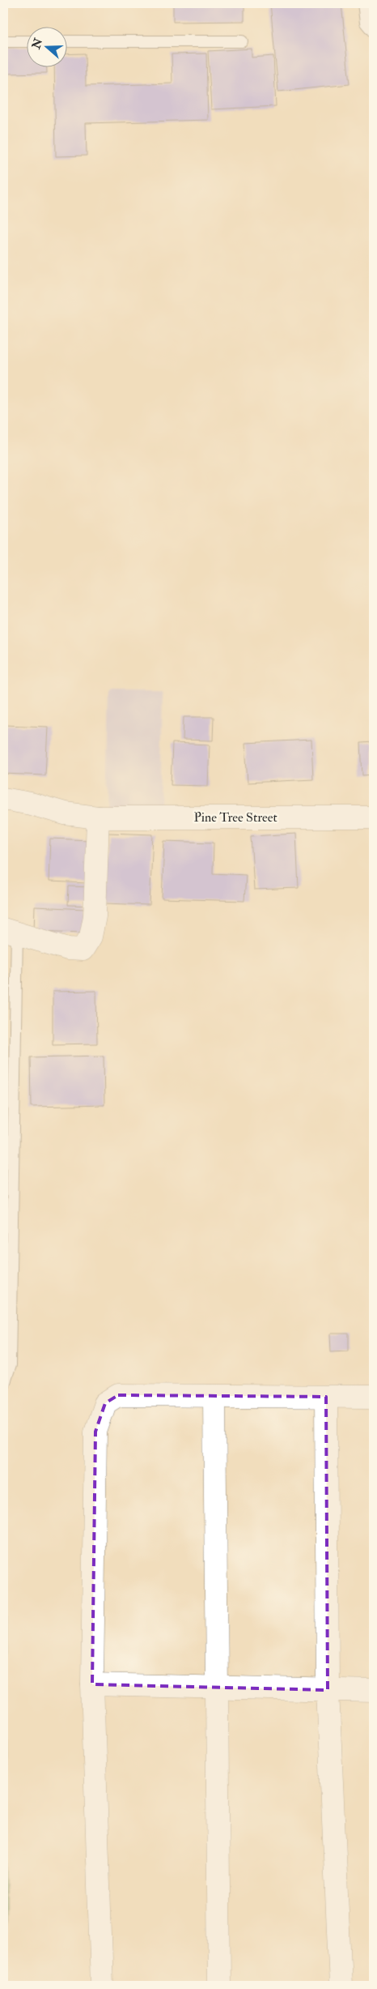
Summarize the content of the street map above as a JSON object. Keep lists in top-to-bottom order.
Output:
{
  "streets": {
    "street": ["Pine Tree Street"]
  },
  "north": "left"
}
